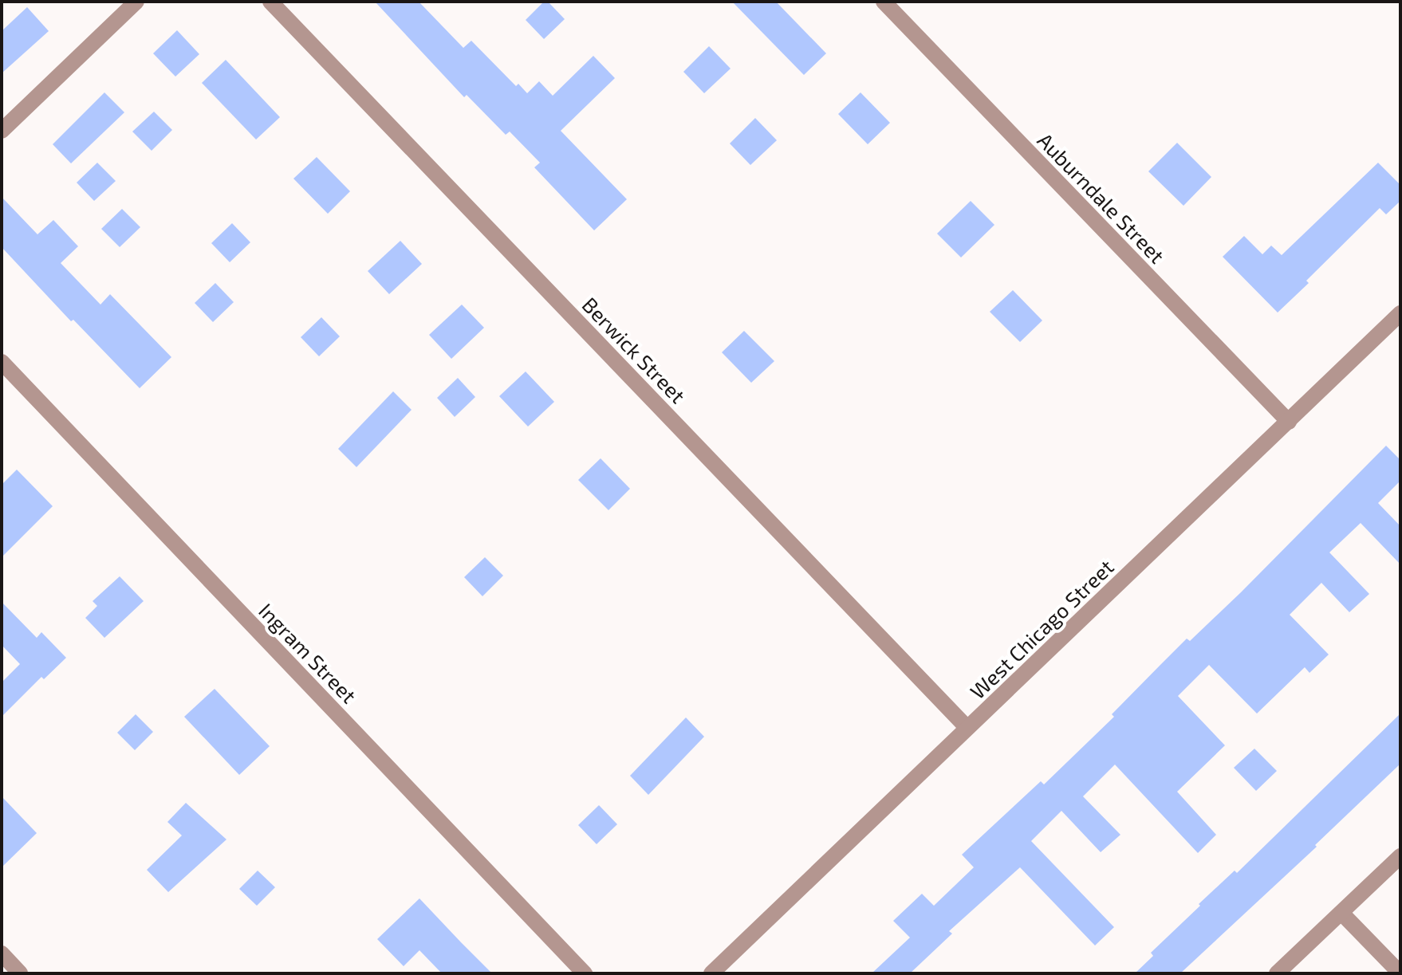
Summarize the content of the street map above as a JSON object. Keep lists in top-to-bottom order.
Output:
{
  "streets": {
    "street": [
      "Auburndale Street",
      "Berwick Street",
      "West Chicago Street",
      "Ingram Street"
    ]
  },
  "crossings": [
    ["Auburndale Street", "West Chicago Street"],
    ["Berwick Street", "West Chicago Street"]
  ]
}
